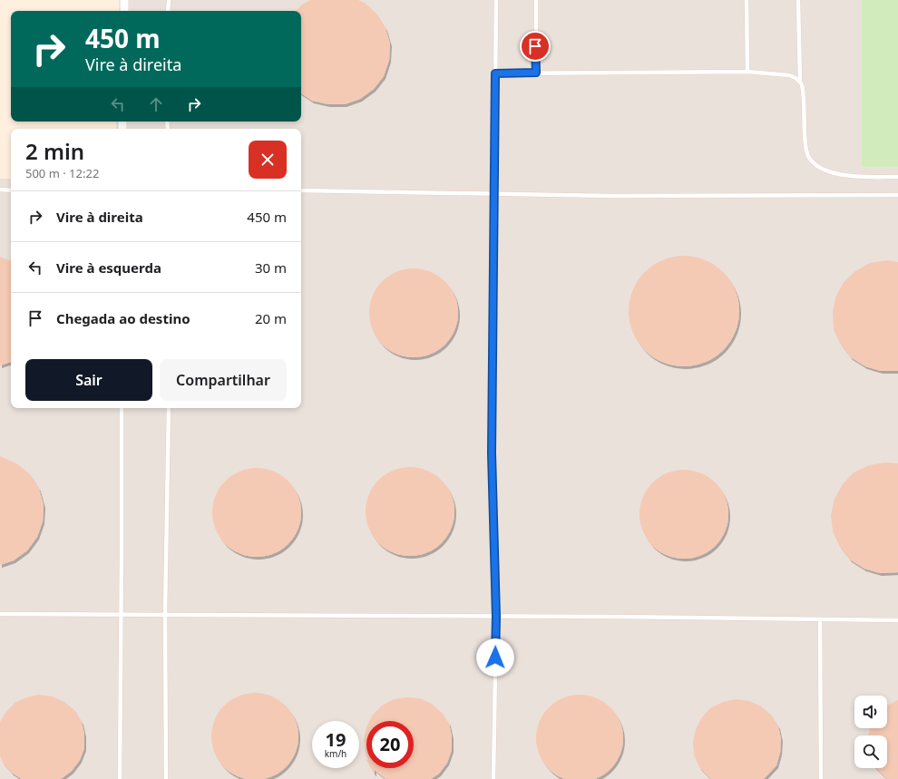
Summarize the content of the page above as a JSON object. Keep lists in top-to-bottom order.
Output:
{
  "page": {
    "turn": ["450 m", "Vire à direita"],
    "heading": ["2 min", "500 m · 12:22"],
    "list": [
      {
        "name": "Vire à direita",
        "value": "450 m"
      },
      {
        "name": "Vire à esquerda",
        "value": "30 m"
      },
      {
        "name": "Chegada ao destino",
        "value": "20 m"
      }
    ],
    "buttons": ["Sair", "Compartilhar"],
    "speed": "19 km/h",
    "limit": "20"
  }
}
